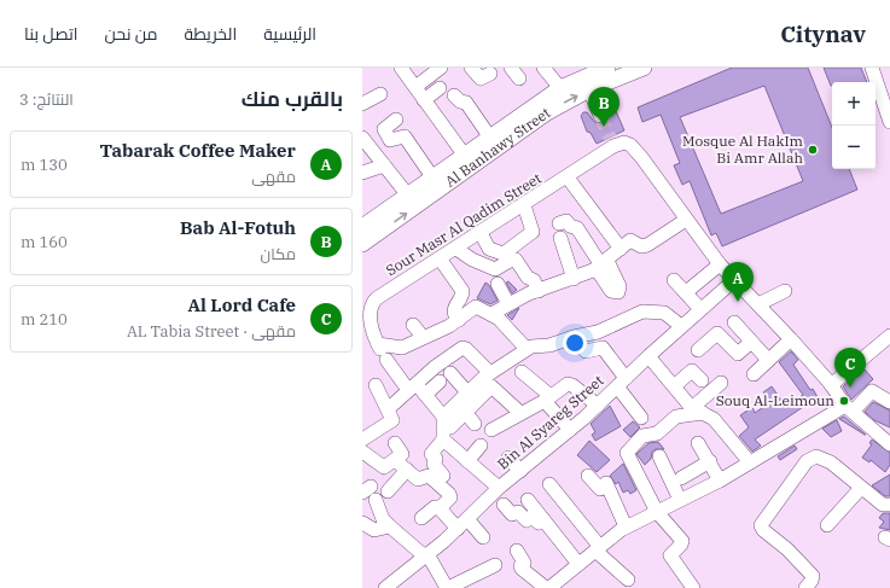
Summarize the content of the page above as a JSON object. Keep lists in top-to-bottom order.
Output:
{
  "streets": {
    "main road": ["Al Banhawy Street"],
    "street": ["Sour Masr Al Qadim Street", "Bin Al Syareg Street"]
  },
  "crossings": [
    ["Sour Masr Al Qadim Street", "Bin Al Syareg Street"]
  ],
  "places": ["Mosque Al HakIm Bi Amr Allah", "Souq Al-Leimoun"],
  "page": {
    "header": "Citynav",
    "nav": [
      "الرئيسية",
      "الخريطة",
      "من نحن",
      "اتصل بنا"
    ],
    "heading": ["بالقرب منك", "النتائج: 3"],
    "map_buttons": ["+", "−"],
    "pins": ["B", "A", "C"],
    "list": [
      {
        "mark": "A",
        "name": "Tabarak Coffee Maker",
        "note": "مقهى",
        "value": "130 m"
      },
      {
        "mark": "B",
        "name": "Bab Al-Fotuh",
        "note": "مكان",
        "value": "160 m"
      },
      {
        "mark": "C",
        "name": "Al Lord Cafe",
        "note": "مقهى · AL Tabia Street",
        "value": "210 m"
      }
    ]
  }
}
